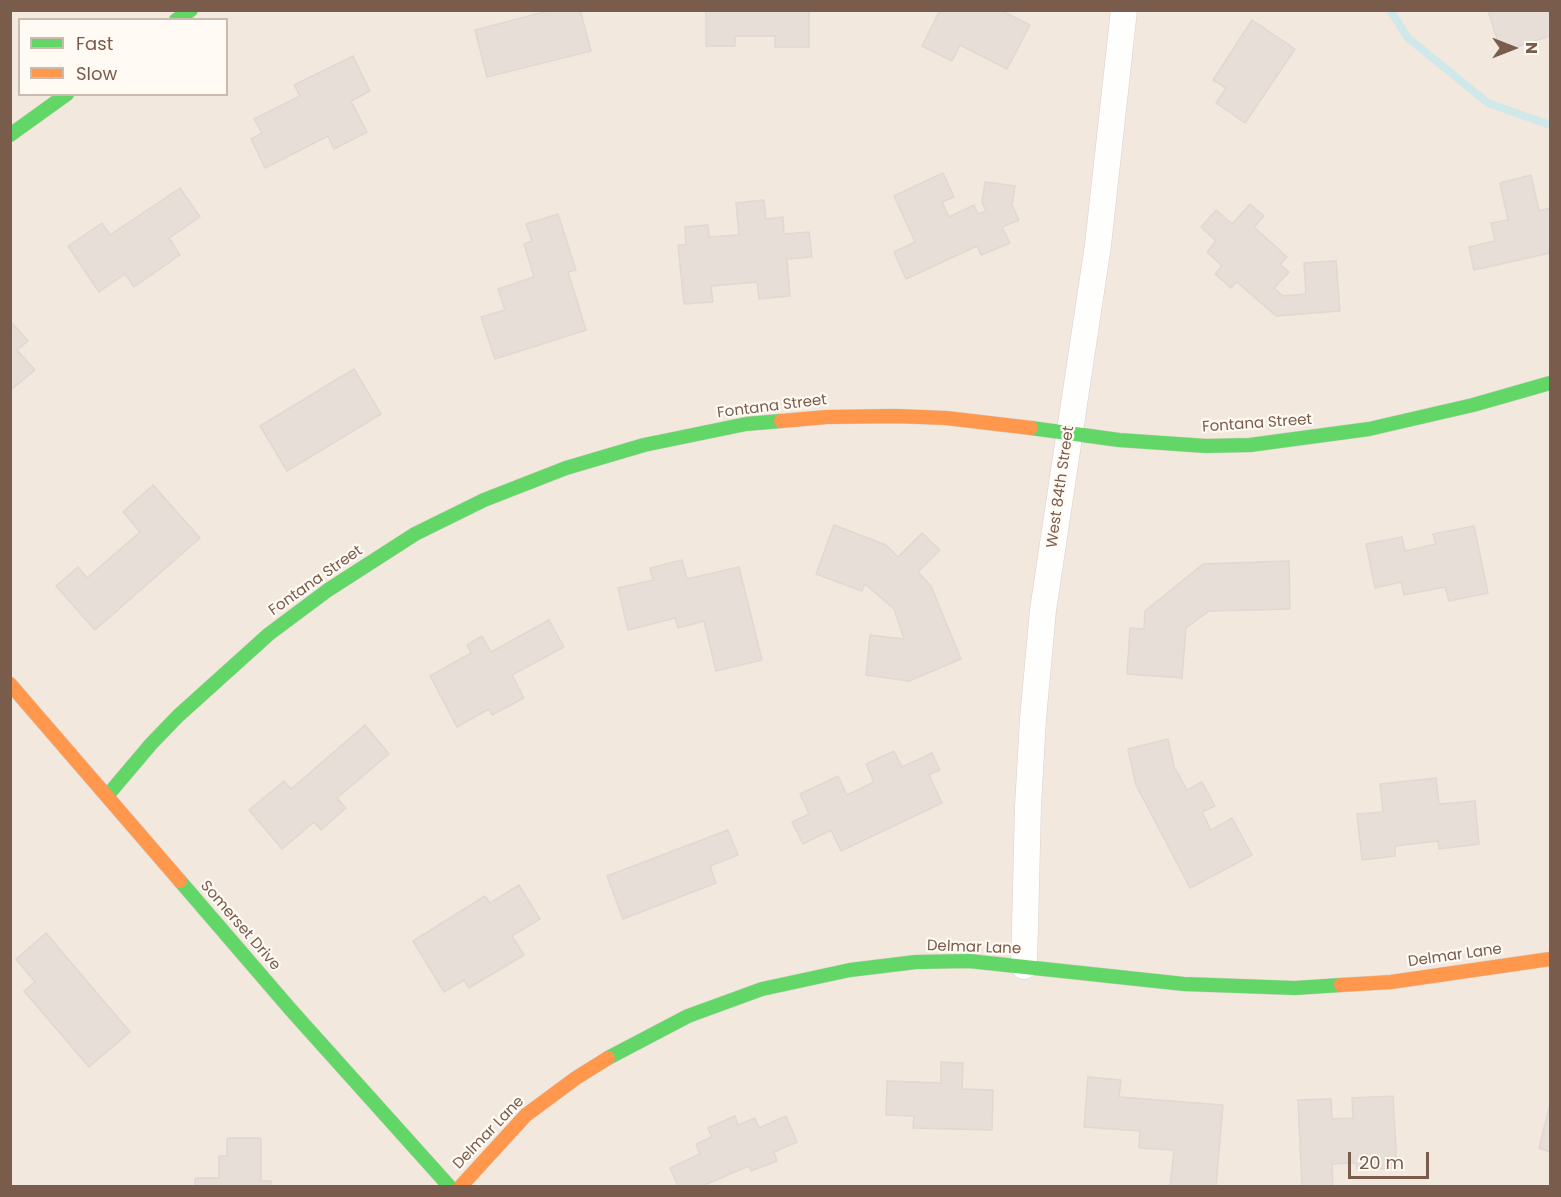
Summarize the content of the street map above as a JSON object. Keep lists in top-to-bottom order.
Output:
{
  "streets": {
    "street": [
      "Fontana Street",
      "West 84th Street",
      "Somerset Drive",
      "Delmar Lane"
    ]
  },
  "crossings": [
    ["Fontana Street", "West 84th Street"],
    ["Fontana Street", "Somerset Drive"],
    ["West 84th Street", "Delmar Lane"]
  ],
  "legend": ["Fast", "Slow"],
  "scale_bar": "20 m",
  "north": "right"
}
